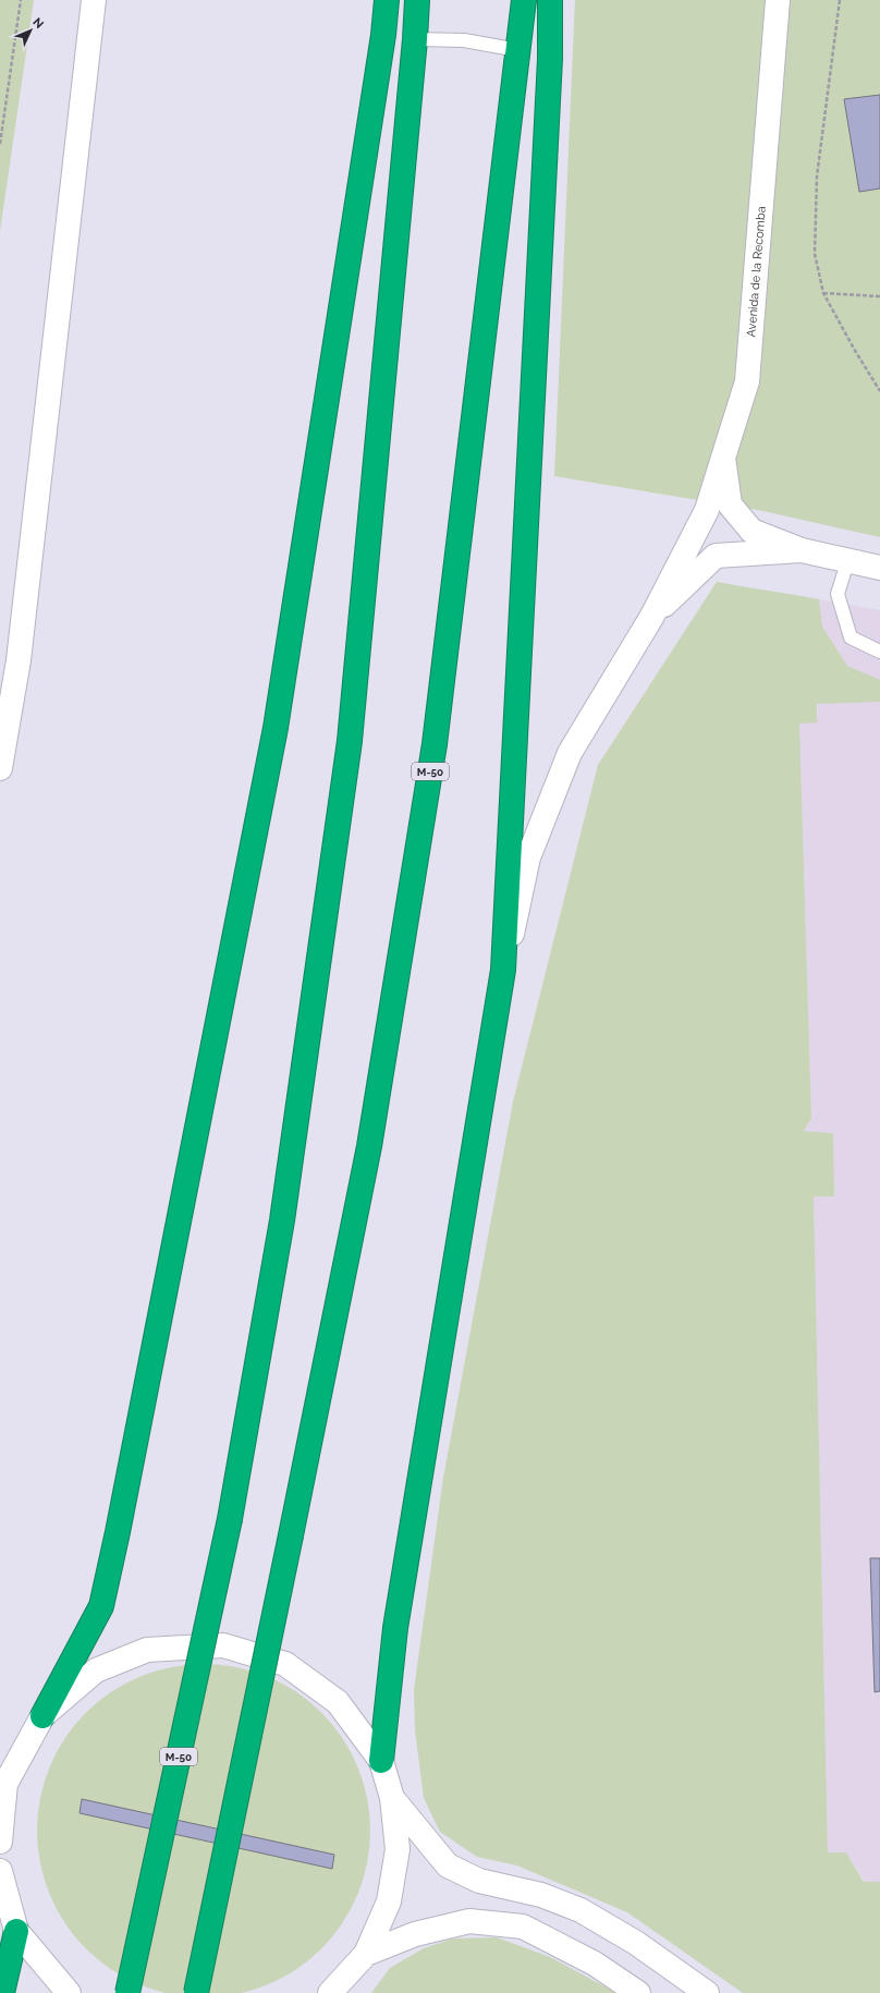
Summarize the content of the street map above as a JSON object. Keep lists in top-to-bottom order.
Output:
{
  "streets": {
    "highway": ["M-50"],
    "street": ["Avenida de la Recomba"]
  },
  "north": "top right"
}
